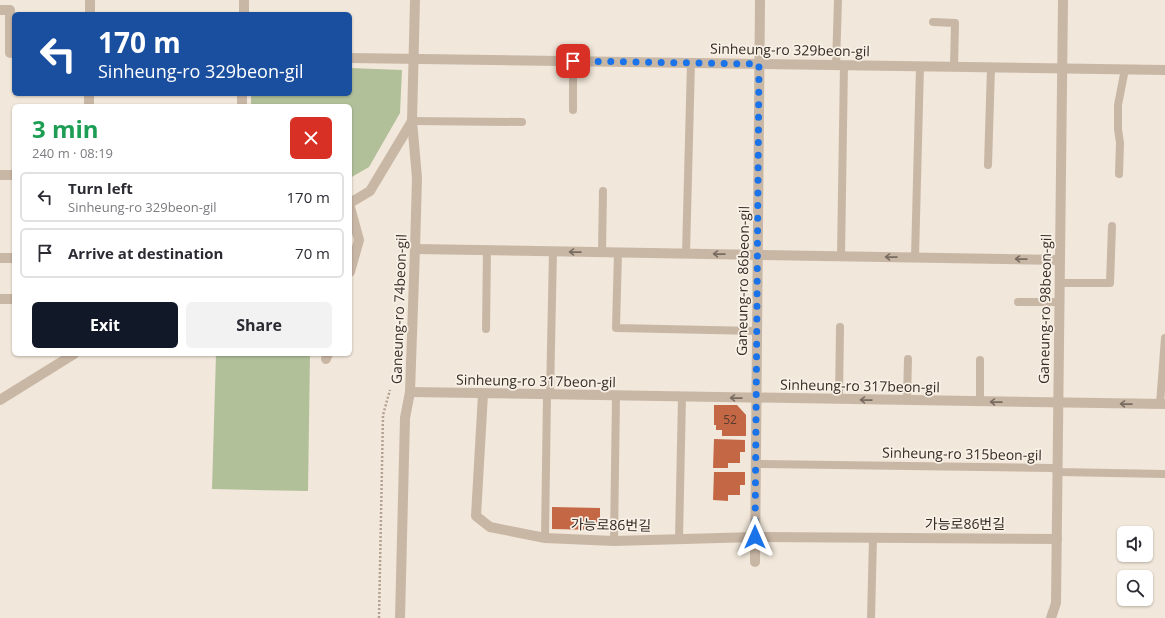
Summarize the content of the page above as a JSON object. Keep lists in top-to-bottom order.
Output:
{
  "streets": {
    "street": [
      "Sinheung-ro 329beon-gil",
      "Ganeung-ro 86beon-gil",
      "Ganeung-ro 74beon-gil",
      "Ganeung-ro 98beon-gil",
      "Sinheung-ro 317beon-gil",
      "가능로86번길"
    ],
    "lane": ["Sinheung-ro 315beon-gil"]
  },
  "crossings": [
    ["Sinheung-ro 329beon-gil", "Ganeung-ro 86beon-gil"],
    ["Sinheung-ro 329beon-gil", "Ganeung-ro 74beon-gil"],
    ["Sinheung-ro 329beon-gil", "Ganeung-ro 98beon-gil"],
    ["Ganeung-ro 86beon-gil", "Sinheung-ro 317beon-gil"],
    ["Ganeung-ro 86beon-gil", "Sinheung-ro 315beon-gil"],
    ["Ganeung-ro 86beon-gil", "가능로86번길"],
    ["Ganeung-ro 74beon-gil", "Sinheung-ro 317beon-gil"],
    ["Ganeung-ro 98beon-gil", "Sinheung-ro 317beon-gil"],
    ["Ganeung-ro 98beon-gil", "Sinheung-ro 315beon-gil"],
    ["Ganeung-ro 98beon-gil", "가능로86번길"],
    ["Sinheung-ro 317beon-gil", "가능로86번길"]
  ],
  "one_way": ["Sinheung-ro 317beon-gil"],
  "house_numbers": ["52"],
  "page": {
    "turn": ["170 m", "Sinheung-ro 329beon-gil"],
    "heading": ["3 min", "240 m · 08:19"],
    "list": [
      {
        "name": "Turn left",
        "note": "Sinheung-ro 329beon-gil",
        "value": "170 m"
      },
      {
        "name": "Arrive at destination",
        "value": "70 m"
      }
    ],
    "buttons": ["Exit", "Share"]
  }
}
